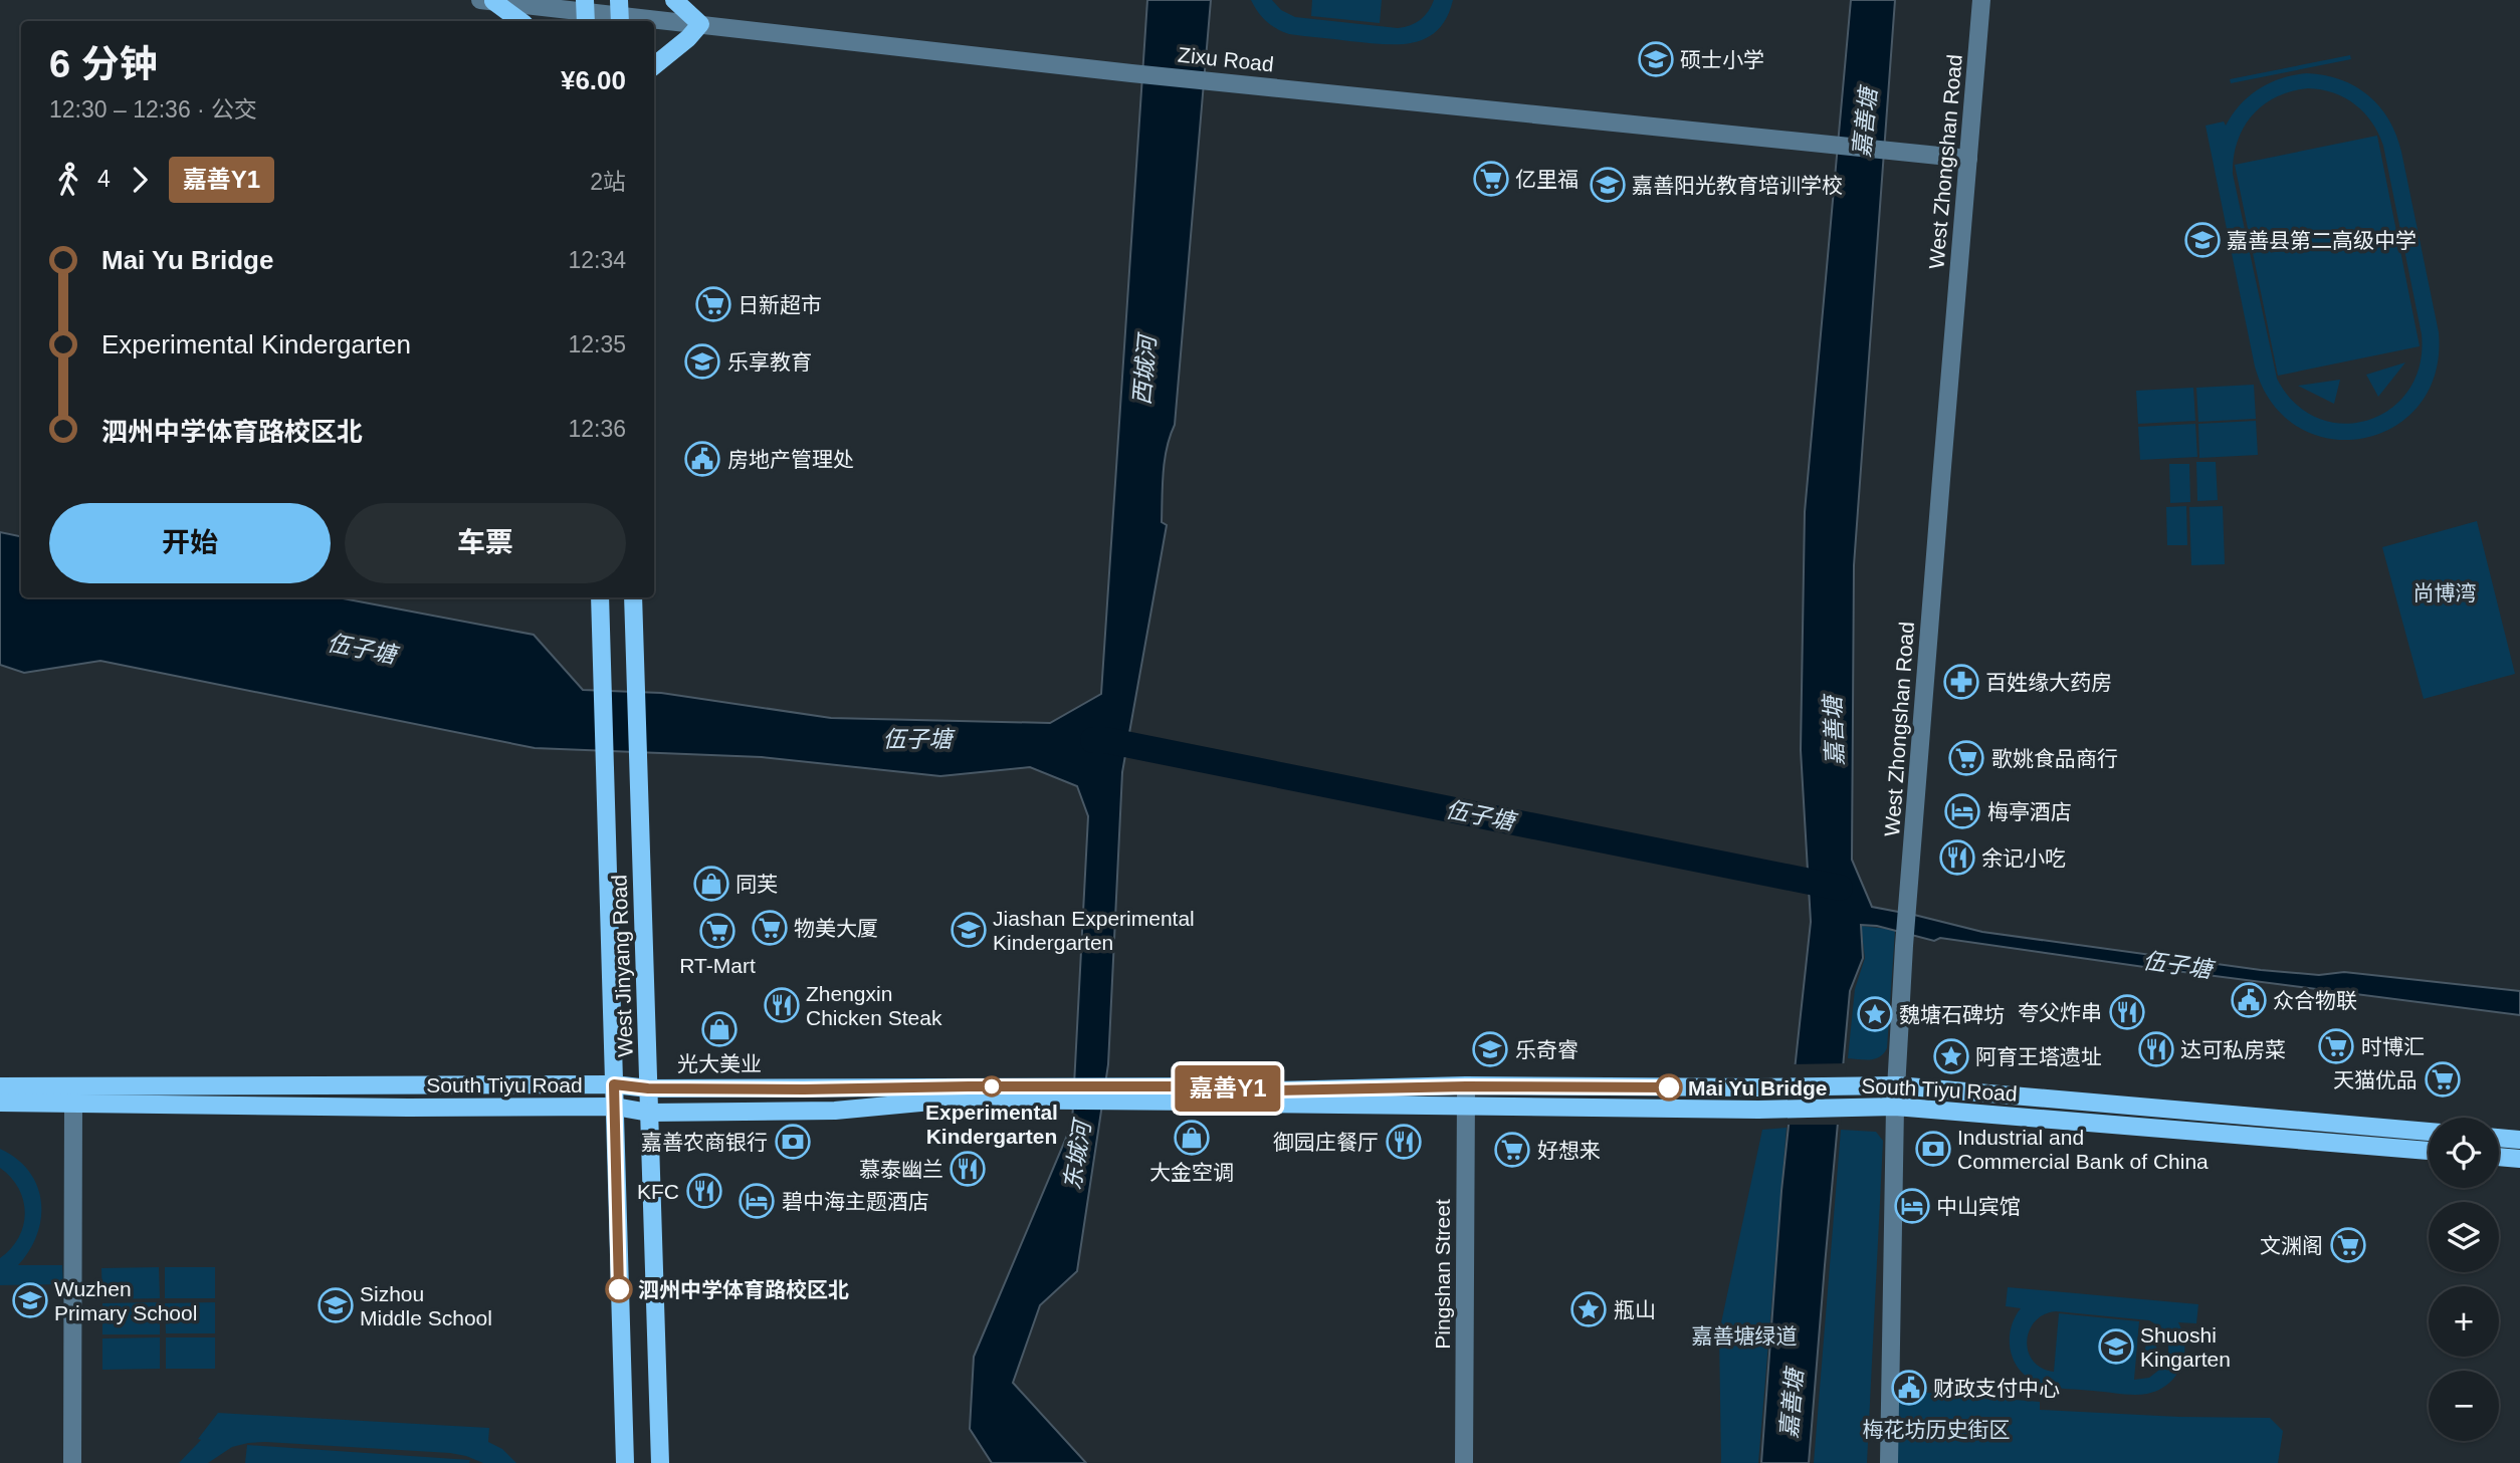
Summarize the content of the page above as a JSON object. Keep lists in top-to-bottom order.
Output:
{
  "streets": {
    "main road": ["West Jinyang Road", "South Tiyu Road"],
    "street": ["Zixu Road", "West Zhongshan Road", "Pingshan Street"]
  },
  "crossings": [
    ["Zixu Road", "West Zhongshan Road"],
    ["West Zhongshan Road", "South Tiyu Road"],
    ["West Jinyang Road", "South Tiyu Road"],
    ["South Tiyu Road", "Pingshan Street"]
  ],
  "water": [
    "嘉善塘",
    "西城河",
    "伍子塘",
    "东城河"
  ],
  "parks": ["尚博湾", "嘉善塘绿道", "梅花坊历史街区"],
  "places": {
    "school or university": [
      "硕士小学",
      "嘉善阳光教育培训学校",
      "嘉善县第二高级中学",
      "乐享教育",
      "Jiashan Experimental Kindergarten",
      "乐奇睿",
      "Wuzhen Primary School",
      "Sizhou Middle School",
      "Shuoshi Kingarten"
    ],
    "supermarket": [
      "亿里福",
      "日新超市",
      "歌姚食品商行",
      "物美大厦",
      "RT-Mart",
      "时博汇",
      "天猫优品",
      "好想来",
      "文渊阁"
    ],
    "public building": ["房地产管理处", "众合物联", "财政支付中心"],
    "pharmacy": ["百姓缘大药房"],
    "hotel": ["梅亭酒店", "碧中海主题酒店", "中山宾馆"],
    "restaurant": [
      "余记小吃",
      "Zhengxin Chicken Steak",
      "夸父炸串",
      "达可私房菜",
      "御园庄餐厅",
      "慕泰幽兰",
      "KFC"
    ],
    "shop": ["同芙", "光大美业", "大金空调"],
    "place": ["魏塘石碑坊", "阿育王塔遗址", "瓶山"],
    "other": ["Experimental Kindergarten", "Mai Yu Bridge", "泗州中学体育路校区北"],
    "bank": ["嘉善农商银行", "Industrial and Commercial Bank of China"]
  },
  "lines": ["bus line 嘉善Y1"],
  "page": {
    "on_map": "嘉善Y1",
    "heading": ["6 分钟", "12:30 – 12:36 · 公交", "¥6.00"],
    "legs": ["4", "嘉善Y1", "2站"],
    "list": [
      {
        "name": "Mai Yu Bridge",
        "value": "12:34"
      },
      {
        "name": "Experimental Kindergarten",
        "value": "12:35"
      },
      {
        "name": "泗州中学体育路校区北",
        "value": "12:36"
      }
    ],
    "buttons": ["开始", "车票"],
    "map_buttons": ["+", "−"]
  }
}
